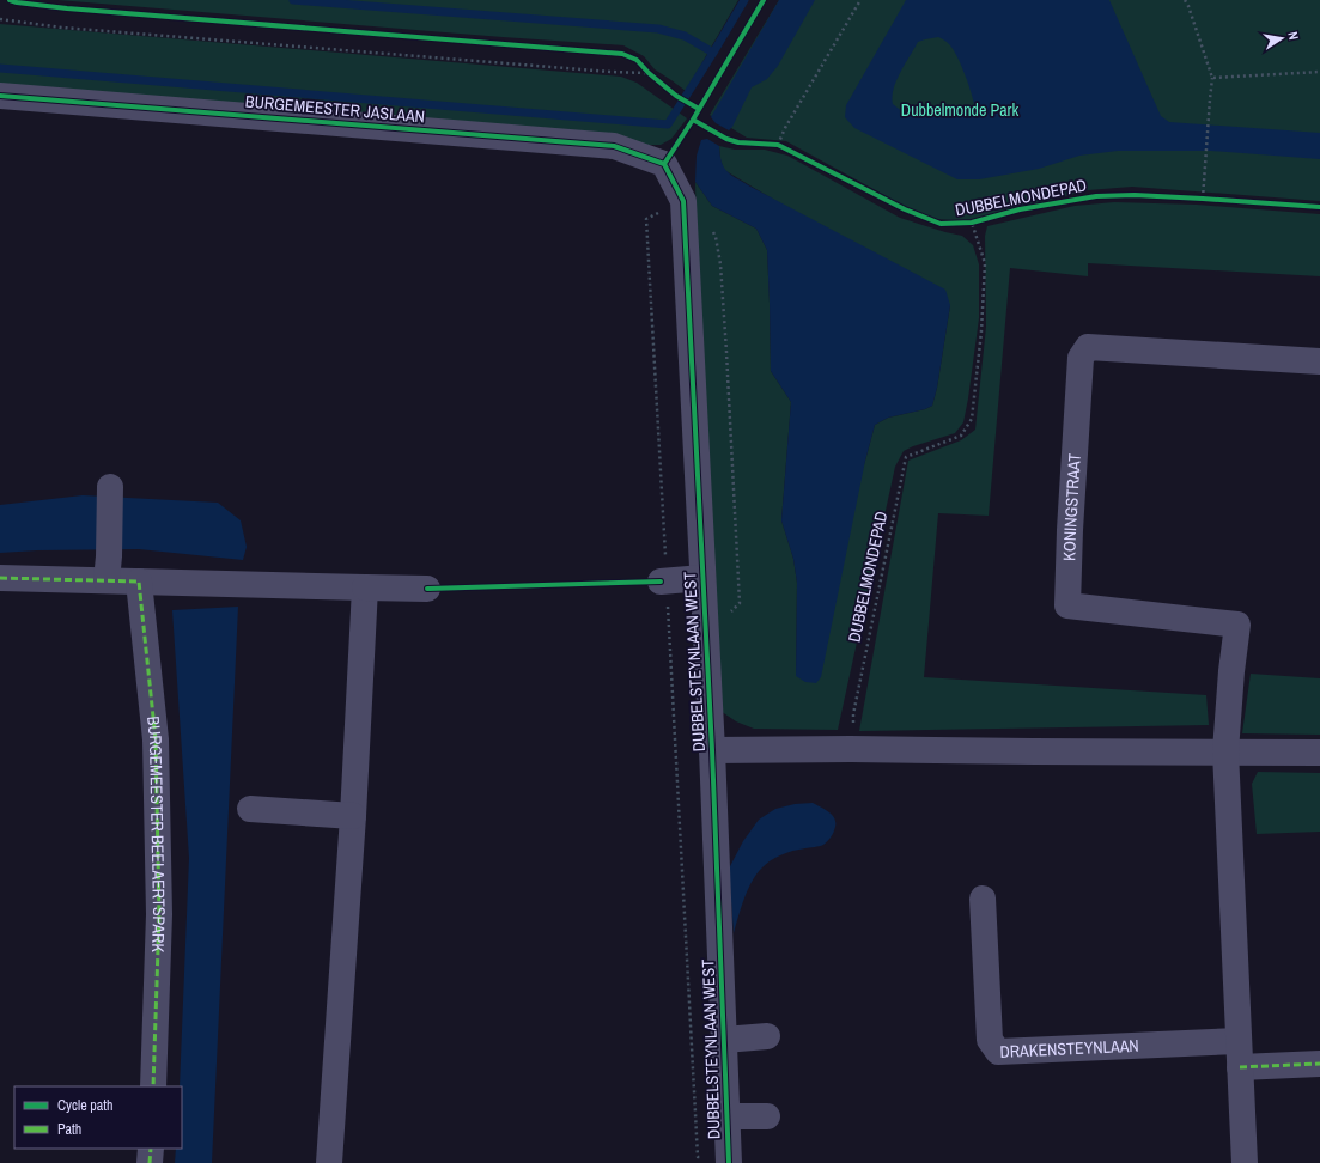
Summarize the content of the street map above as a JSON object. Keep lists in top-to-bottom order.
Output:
{
  "streets": {
    "street": [
      "BURGEMEESTER JASLAAN",
      "KONINGSTRAAT",
      "DUBBELSTEYNLAAN WEST",
      "BURGEMEESTER BEELAERTSPARK",
      "DRAKENSTEYNLAAN"
    ],
    "cycle path": ["DUBBELMONDEPAD"]
  },
  "crossings": [
    ["BURGEMEESTER JASLAAN", "DUBBELSTEYNLAAN WEST"]
  ],
  "parks": ["Dubbelmonde Park"],
  "legend": ["Cycle path", "Path"],
  "north": "right"
}
